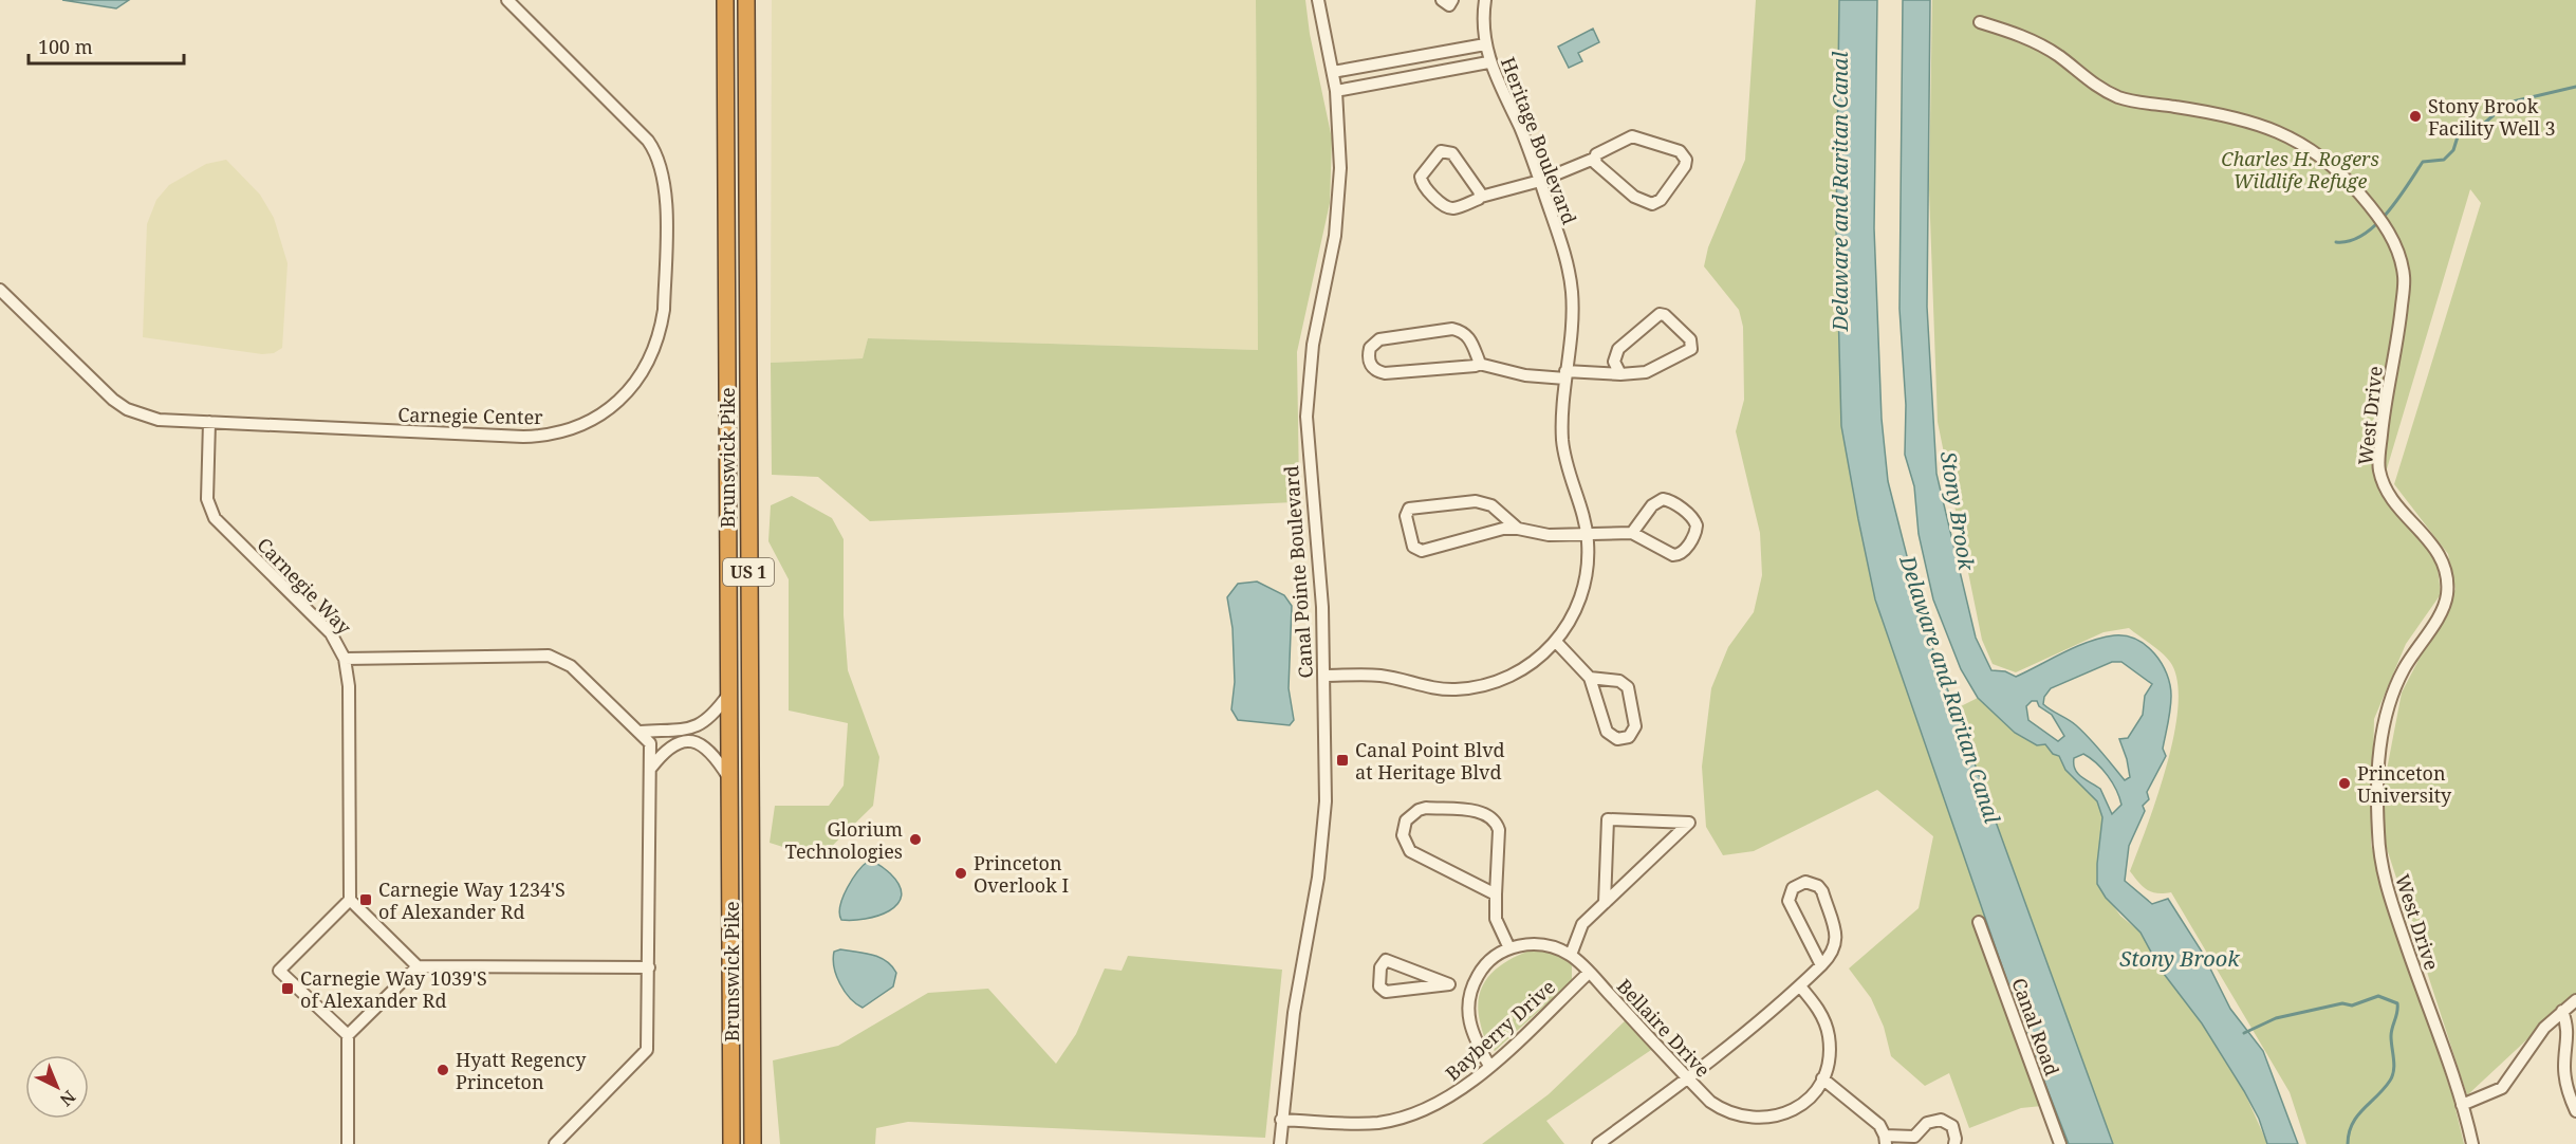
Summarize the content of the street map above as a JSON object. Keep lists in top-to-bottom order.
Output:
{
  "streets": {
    "highway": ["Brunswick Pike", "US 1"],
    "street": [
      "Heritage Boulevard",
      "Carnegie Center",
      "West Drive",
      "Canal Pointe Boulevard",
      "Carnegie Way",
      "Canal Road",
      "Bellaire Drive",
      "Bayberry Drive"
    ]
  },
  "crossings": [
    ["Heritage Boulevard", "Canal Pointe Boulevard"],
    ["Carnegie Center", "Carnegie Way"],
    ["Canal Pointe Boulevard", "Bayberry Drive"],
    ["Bellaire Drive", "Bayberry Drive"]
  ],
  "water": ["Delaware and Raritan Canal", "Stony Brook"],
  "parks": ["Charles H. Rogers Wildlife Refuge"],
  "places": {
    "other": [
      "Stony Brook Facility Well 3",
      "Princeton University",
      "Glorium Technologies",
      "Princeton Overlook I",
      "Hyatt Regency Princeton"
    ],
    "transit": ["Canal Point Blvd at Heritage Blvd", "Carnegie Way 1234'S of Alexander Rd", "Carnegie Way 1039'S of Alexander Rd"]
  },
  "scale_bar": "100 m",
  "north": "bottom right"
}
